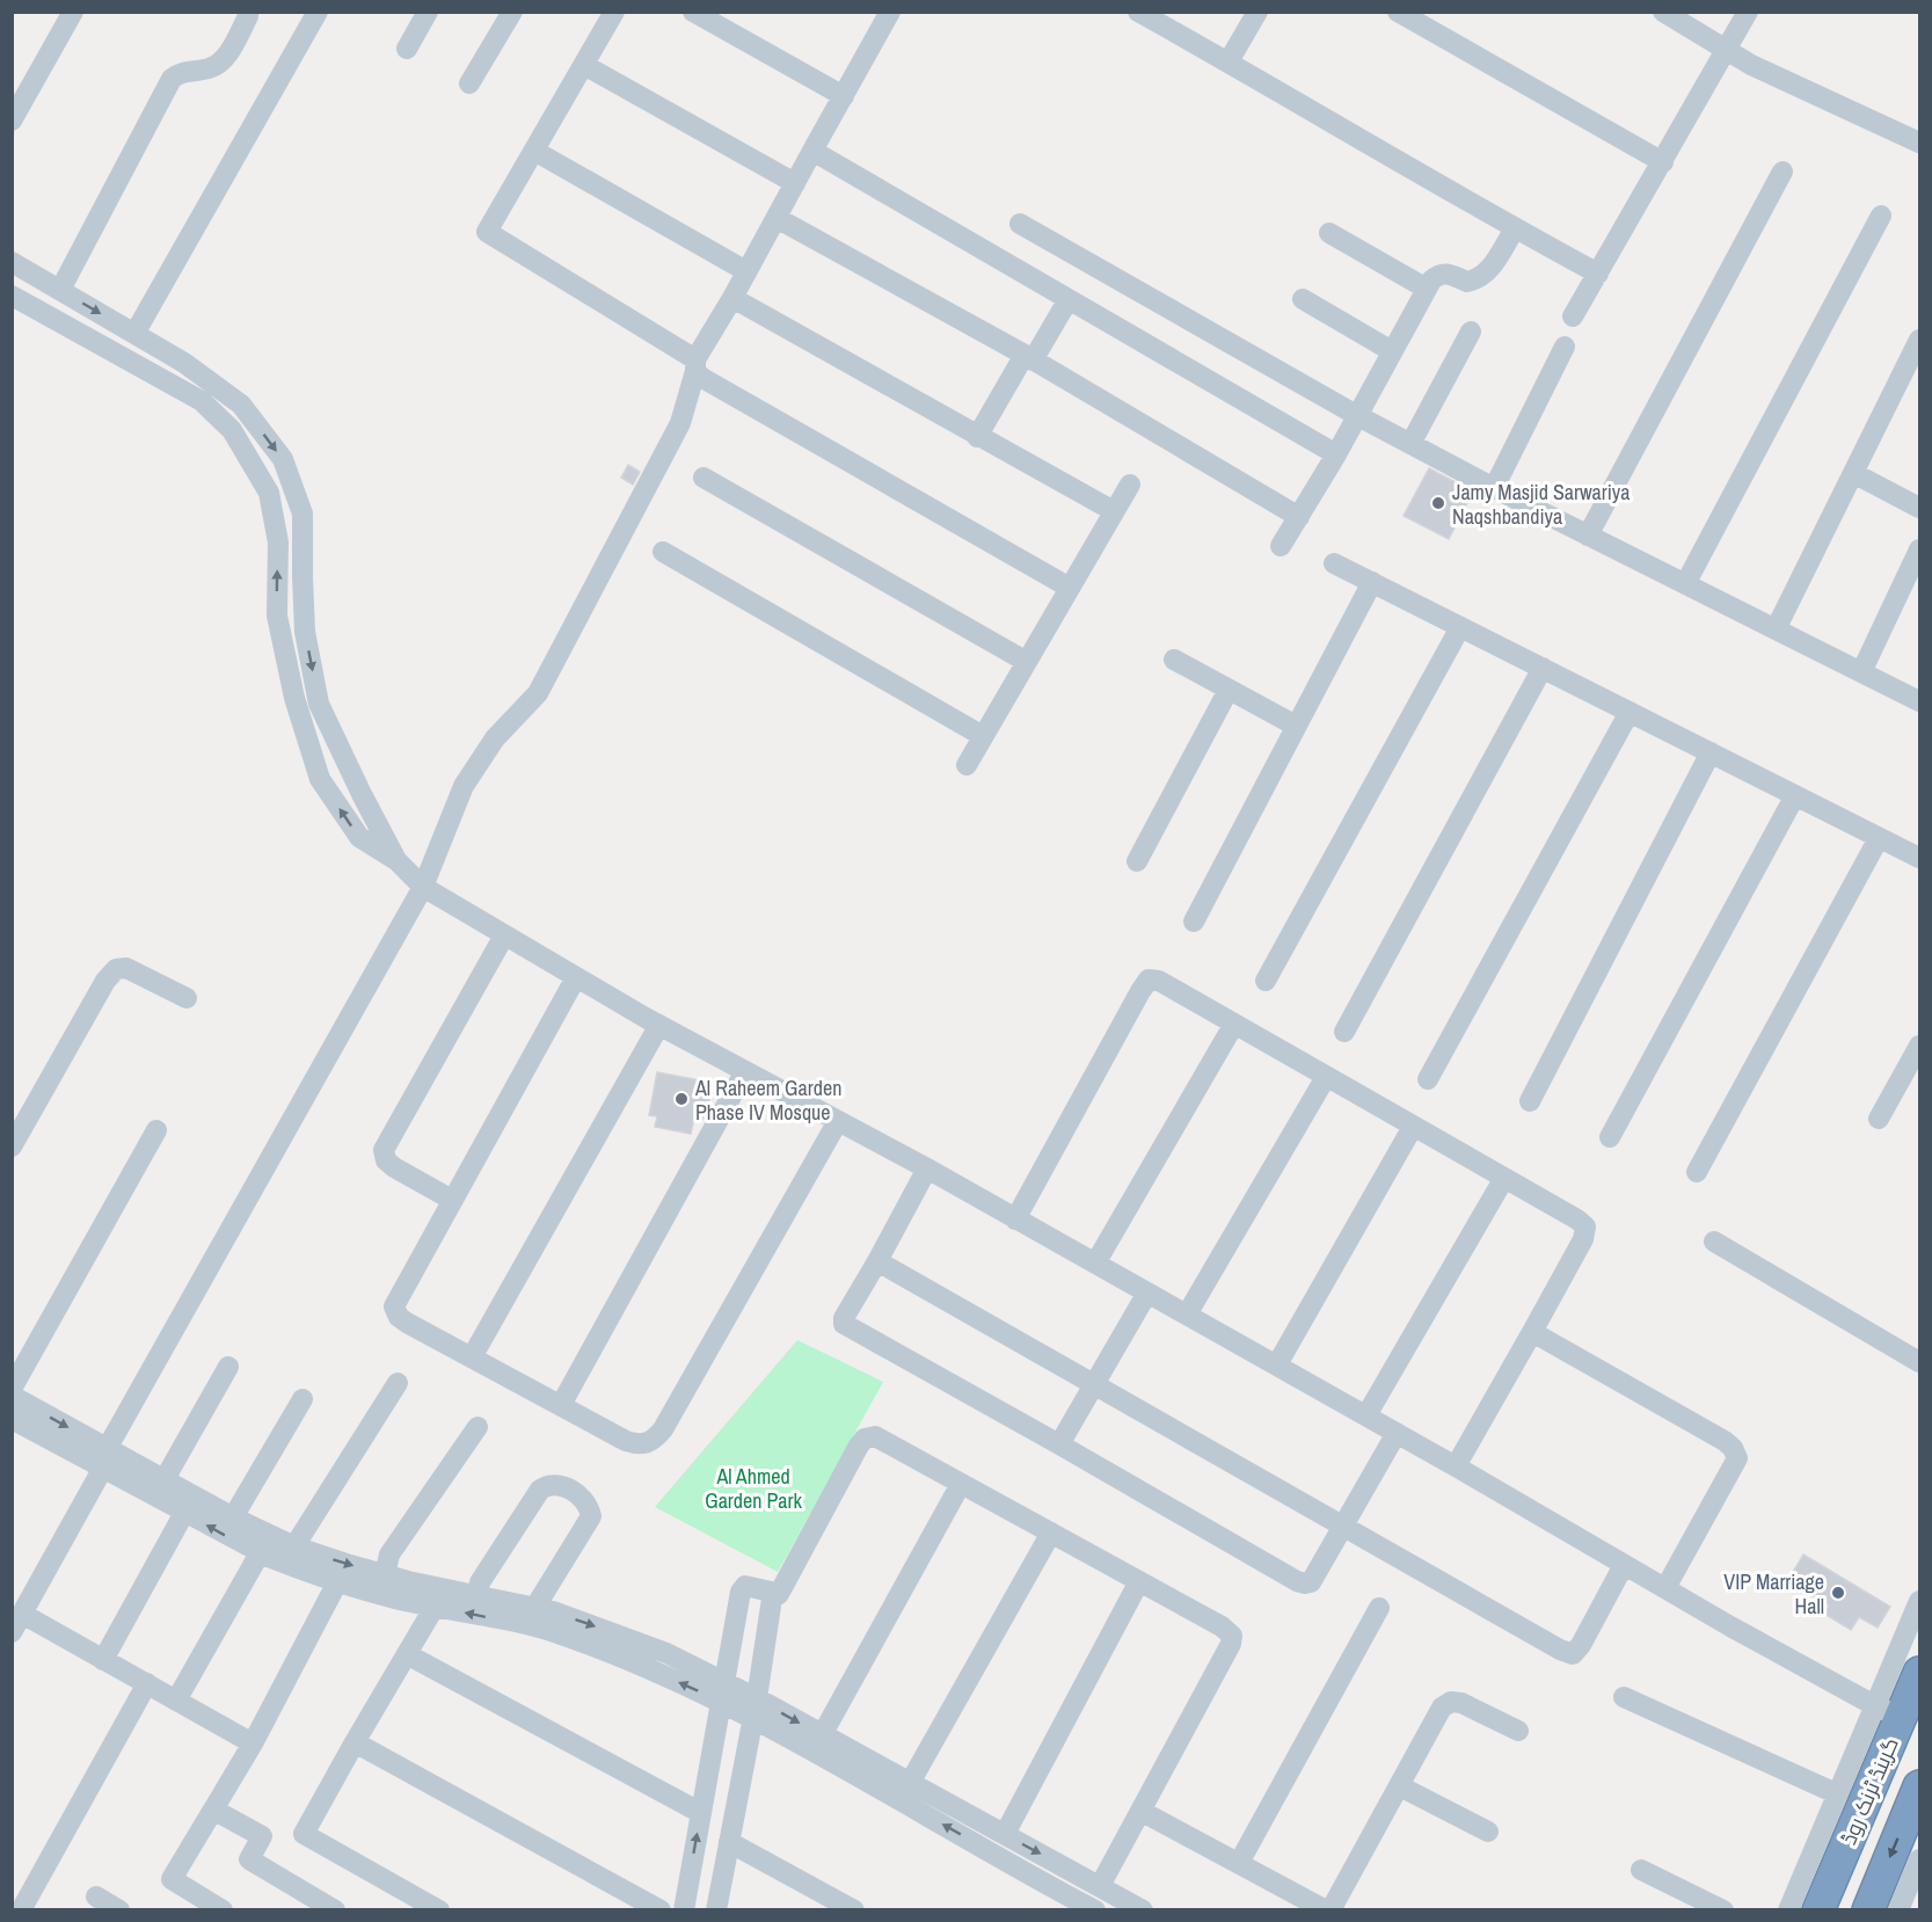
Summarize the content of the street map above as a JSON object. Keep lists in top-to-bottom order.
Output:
{
  "streets": {
    "highway": ["گرینڈ ٹرنک روڈ"]
  },
  "parks": ["Al Ahmed Garden Park"],
  "places": ["Jamy Masjid Sarwariya Naqshbandiya", "Al Raheem Garden Phase IV Mosque", "VIP Marriage Hall"]
}
